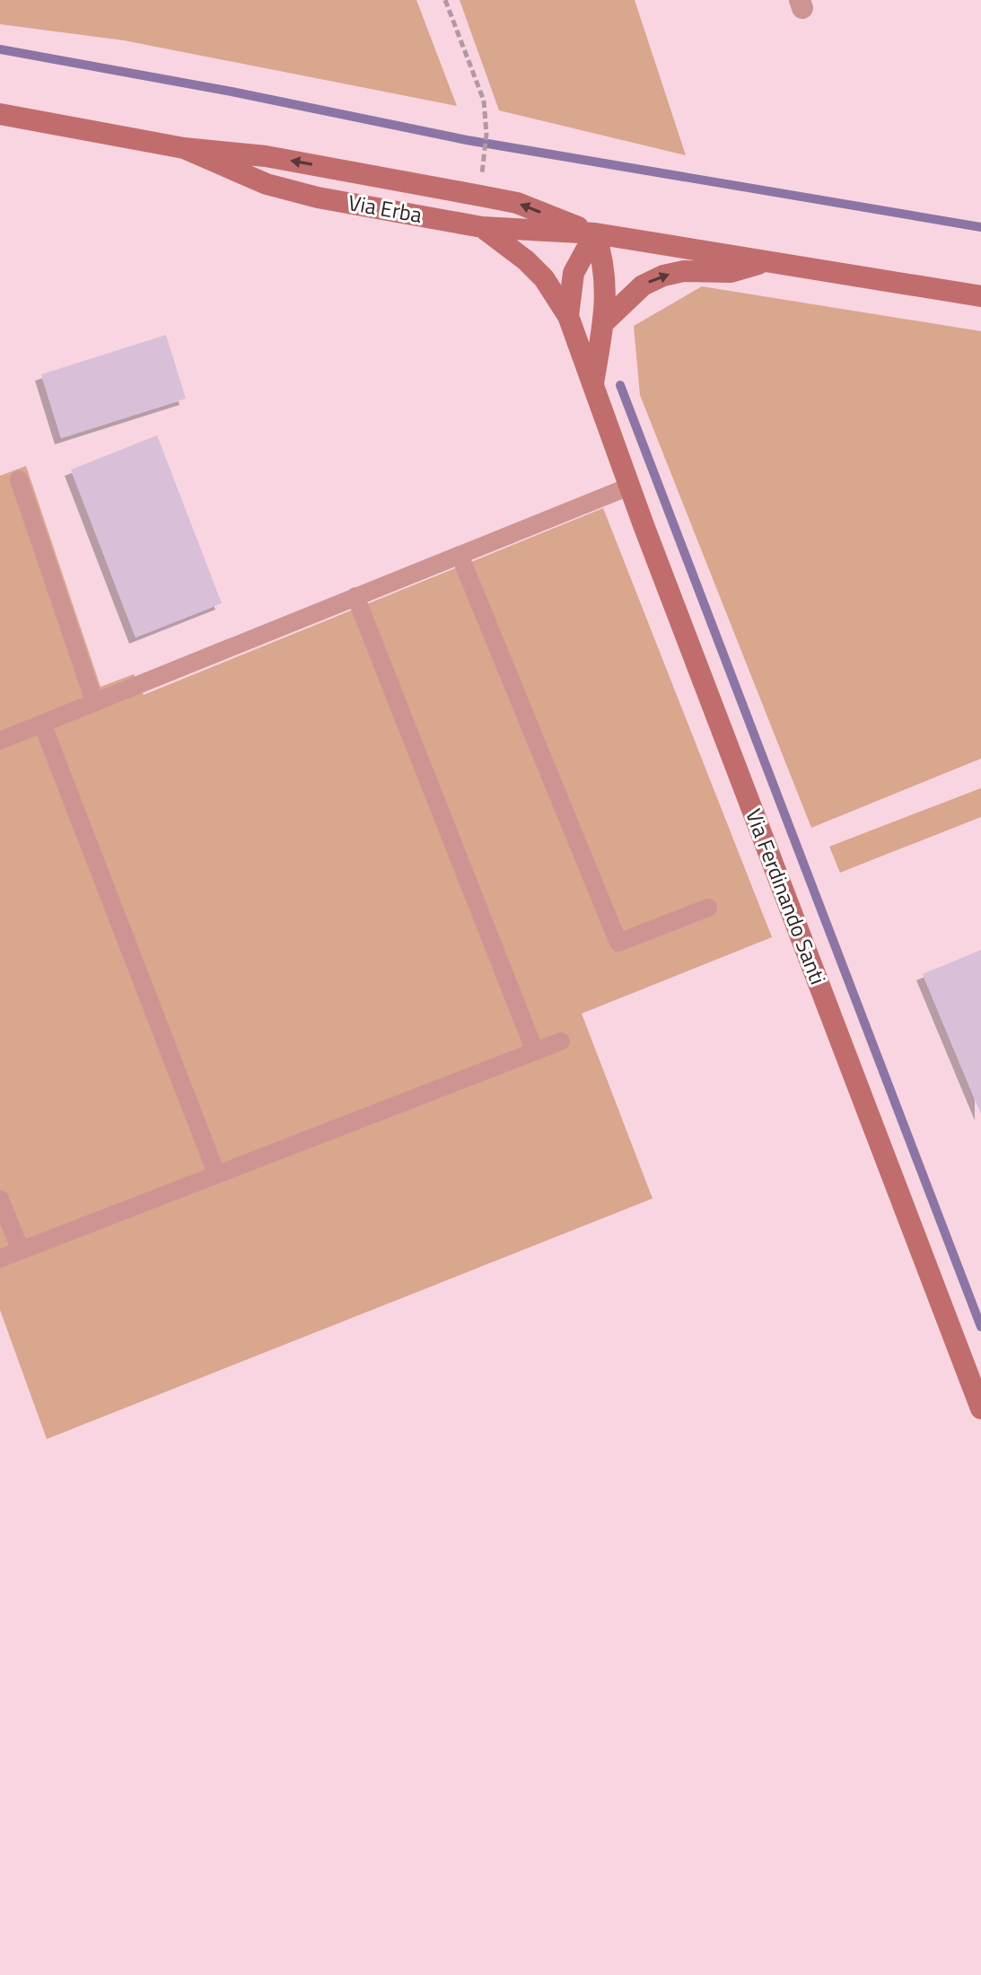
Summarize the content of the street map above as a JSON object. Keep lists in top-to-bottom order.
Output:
{
  "streets": {
    "main road": ["Via Erba", "Via Ferdinando Santi"]
  },
  "crossings": [
    ["Via Erba", "Via Ferdinando Santi"]
  ]
}
